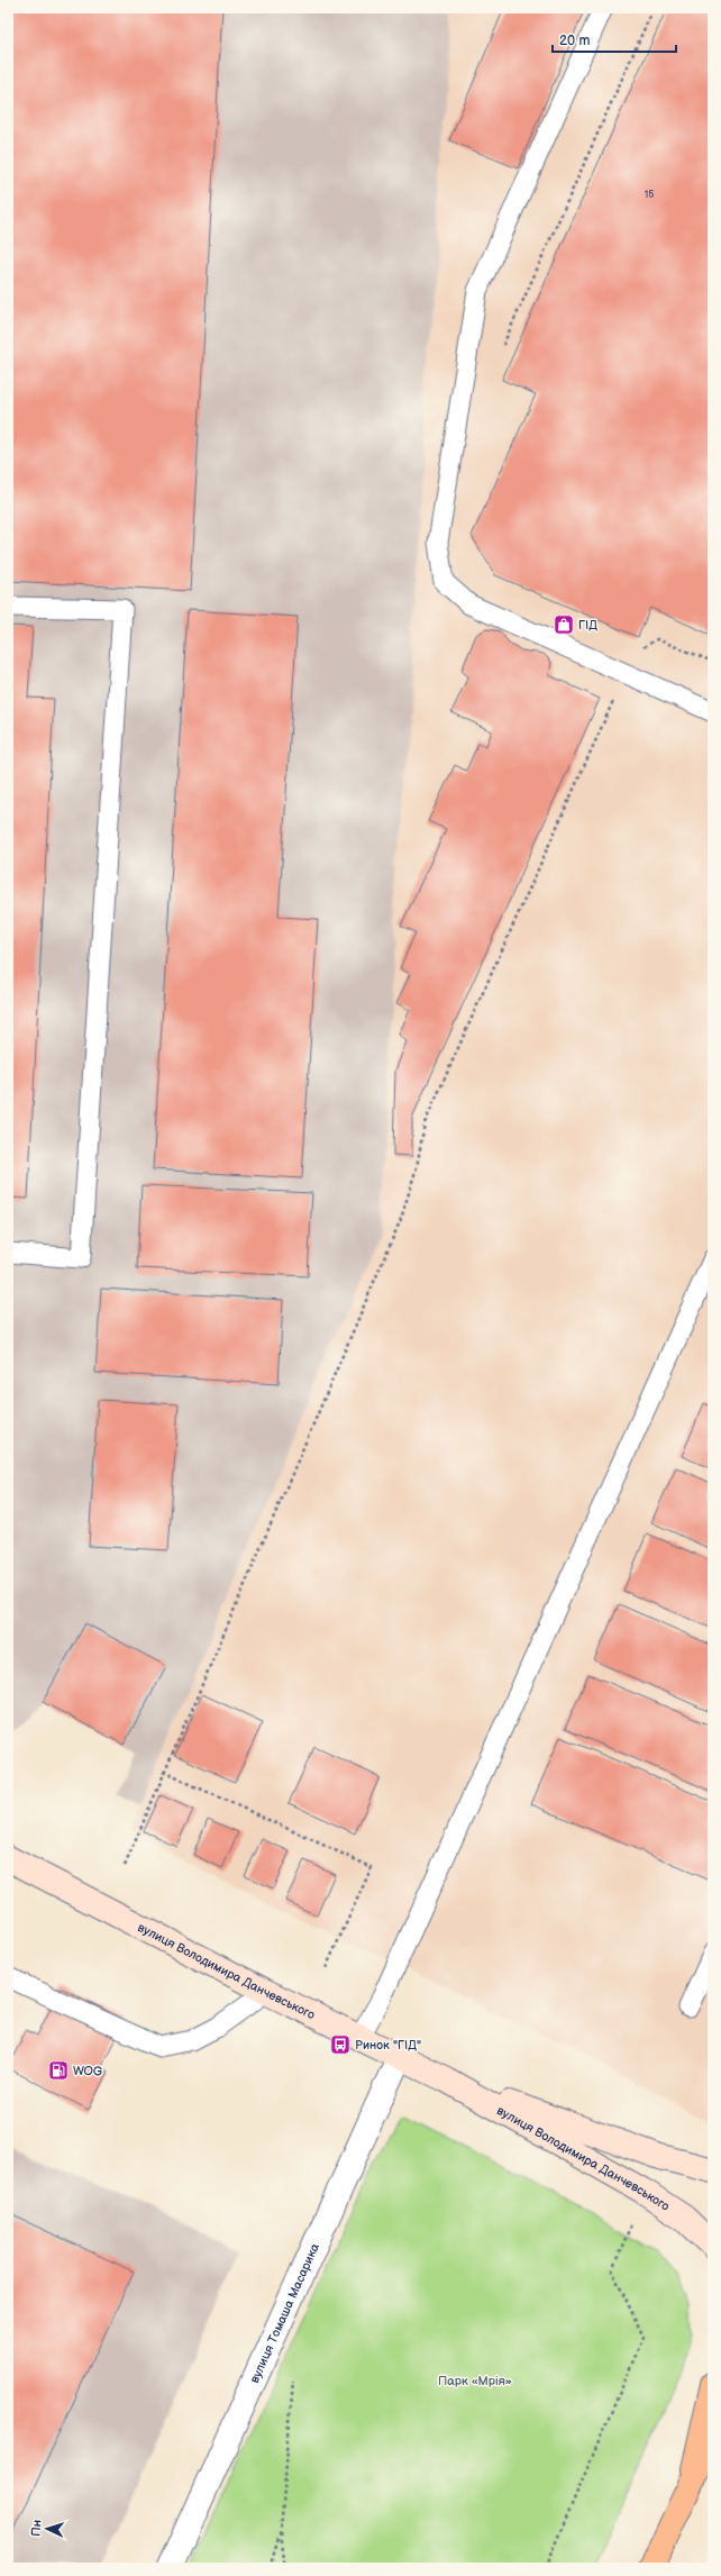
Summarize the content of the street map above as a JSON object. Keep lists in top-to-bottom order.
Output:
{
  "streets": {
    "street": ["вулиця Володимира Данчевського", "вулиця Томаша Масарика"]
  },
  "crossings": [
    ["вулиця Володимира Данчевського", "вулиця Томаша Масарика"]
  ],
  "parks": ["Парк «Мрія»"],
  "places": {
    "shop": ["ГІД"],
    "bus stop": ["Ринок \"ГІД\""],
    "fuel station": ["WOG"]
  },
  "house_numbers": ["15"],
  "scale_bar": "20 m",
  "north": "left"
}
